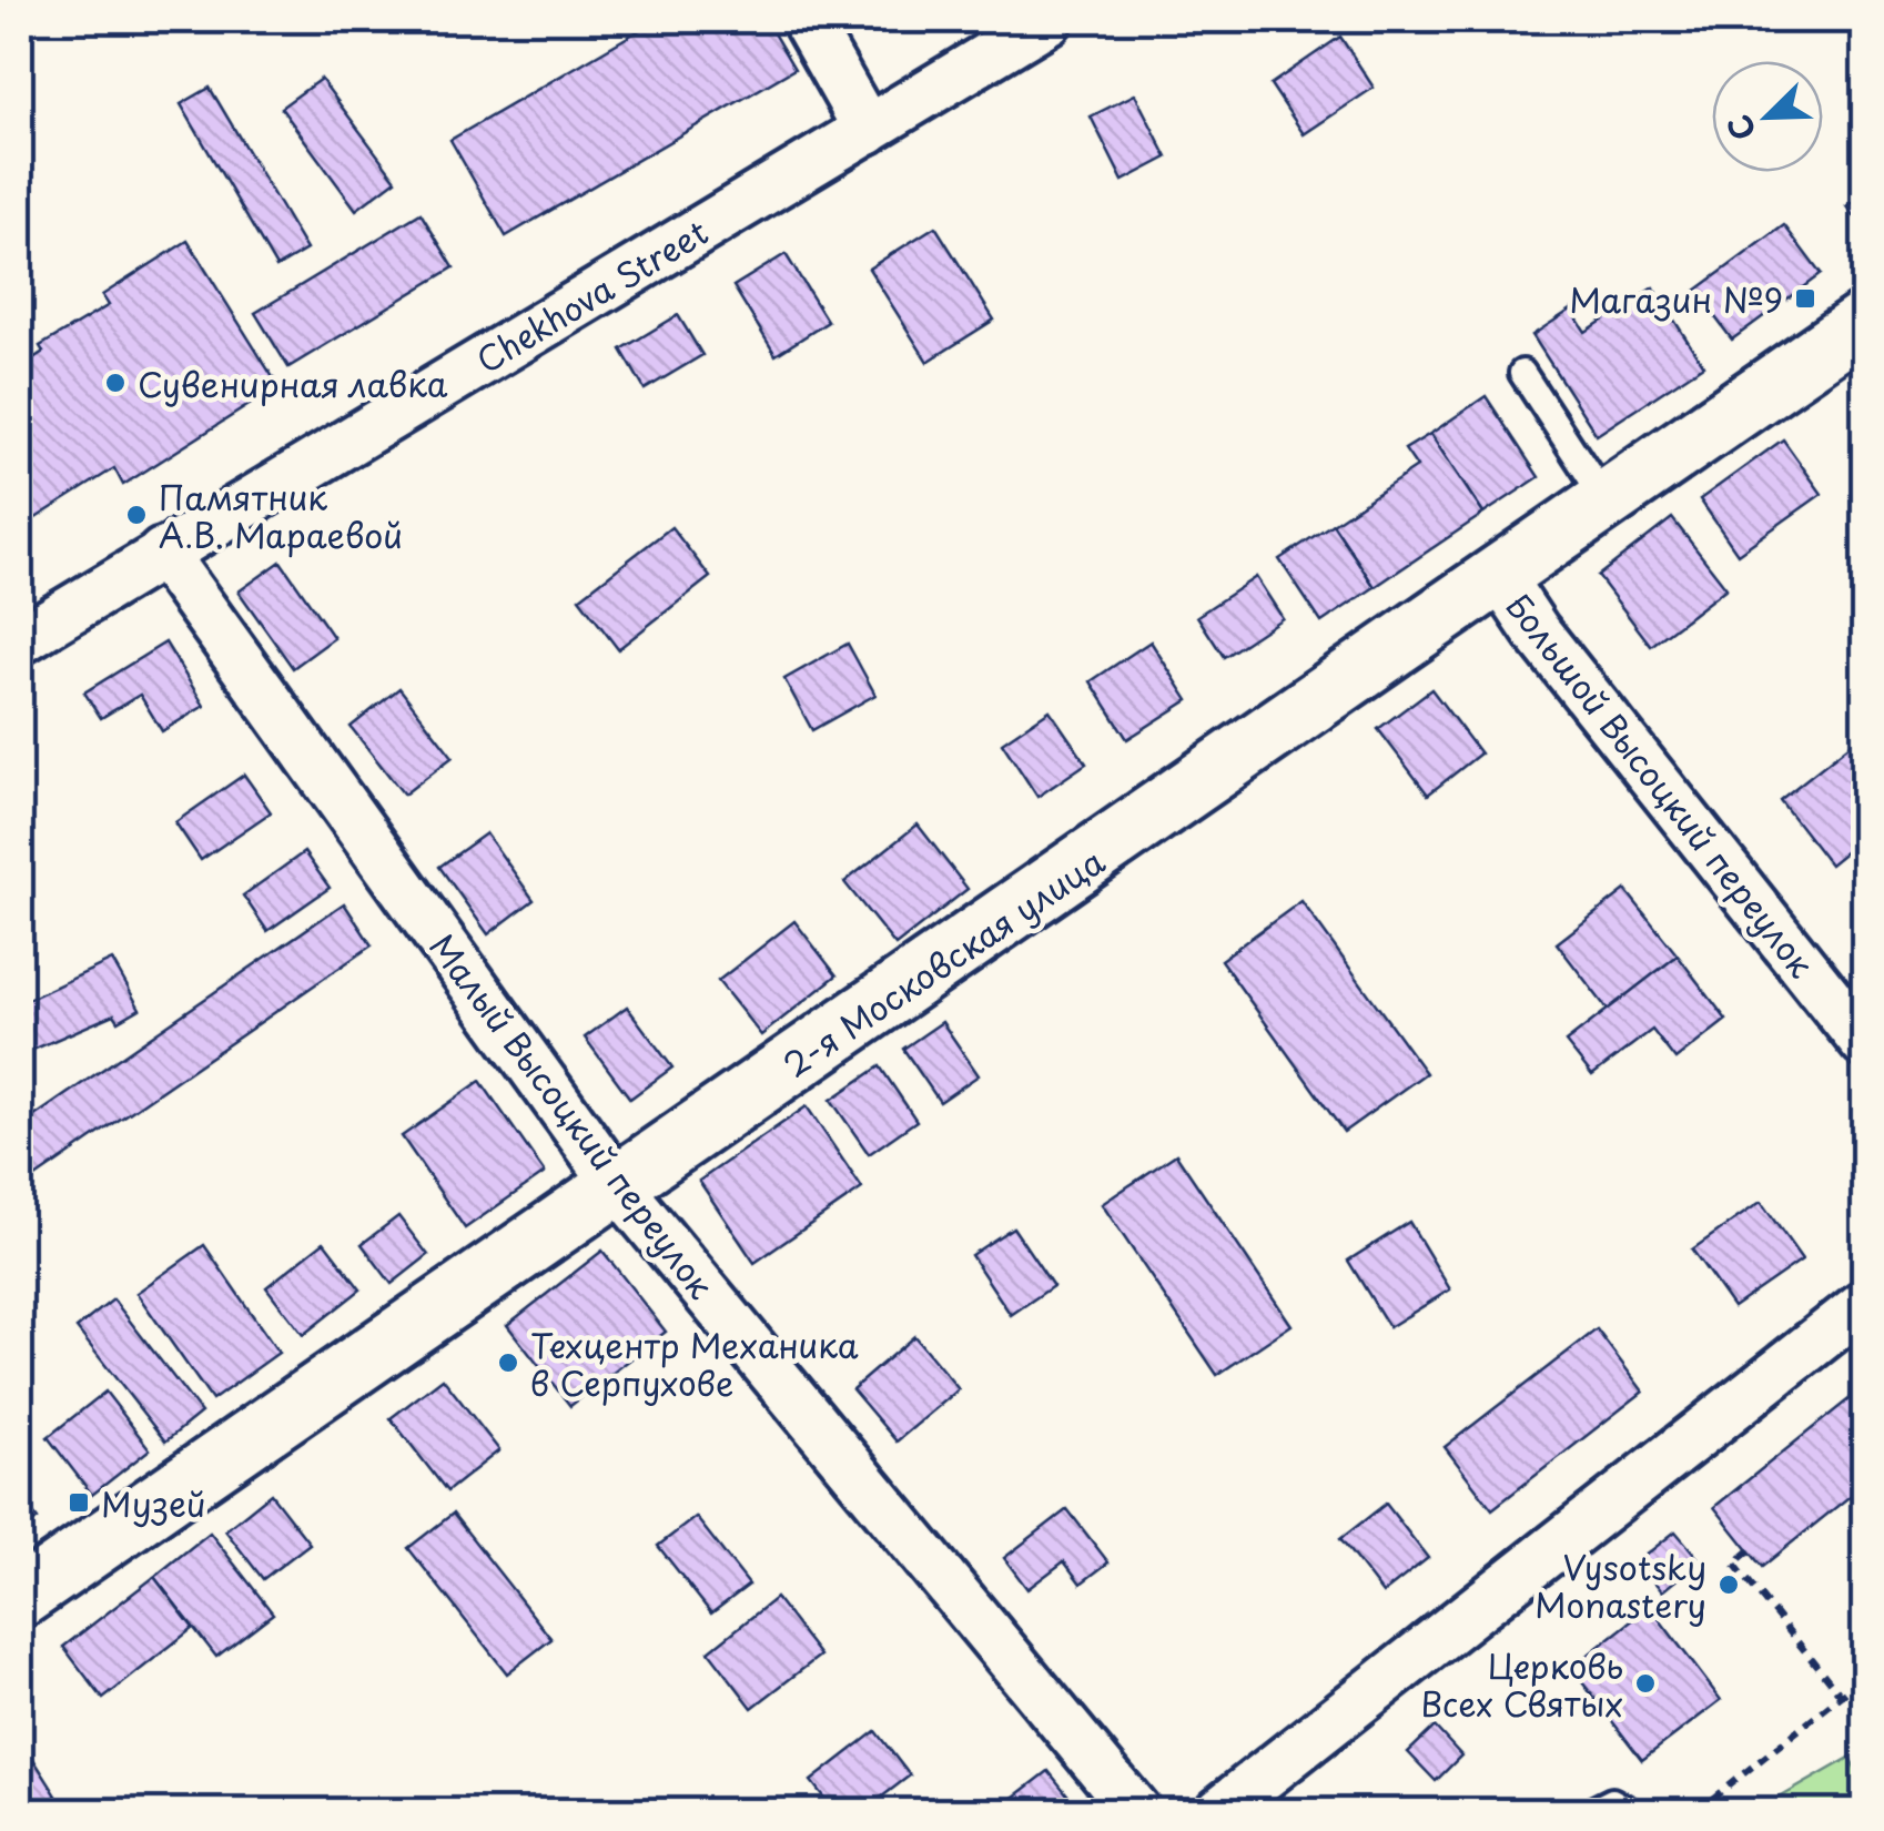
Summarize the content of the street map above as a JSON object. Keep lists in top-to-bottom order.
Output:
{
  "streets": {
    "street": [
      "Chekhova Street",
      "Большой Высоцкий переулок",
      "2-я Московская улица",
      "Малый Высоцкий переулок"
    ]
  },
  "crossings": [
    ["Chekhova Street", "Малый Высоцкий переулок"],
    ["Большой Высоцкий переулок", "2-я Московская улица"],
    ["2-я Московская улица", "Малый Высоцкий переулок"]
  ],
  "places": {
    "transit": ["Магазин №9", "Музей"],
    "other": [
      "Сувенирная лавка",
      "Памятник А.В. Мараевой",
      "Техцентр Механика в Серпухове",
      "Vysotsky Monastery",
      "Церковь Всех Святых"
    ]
  },
  "north": "bottom left"
}
